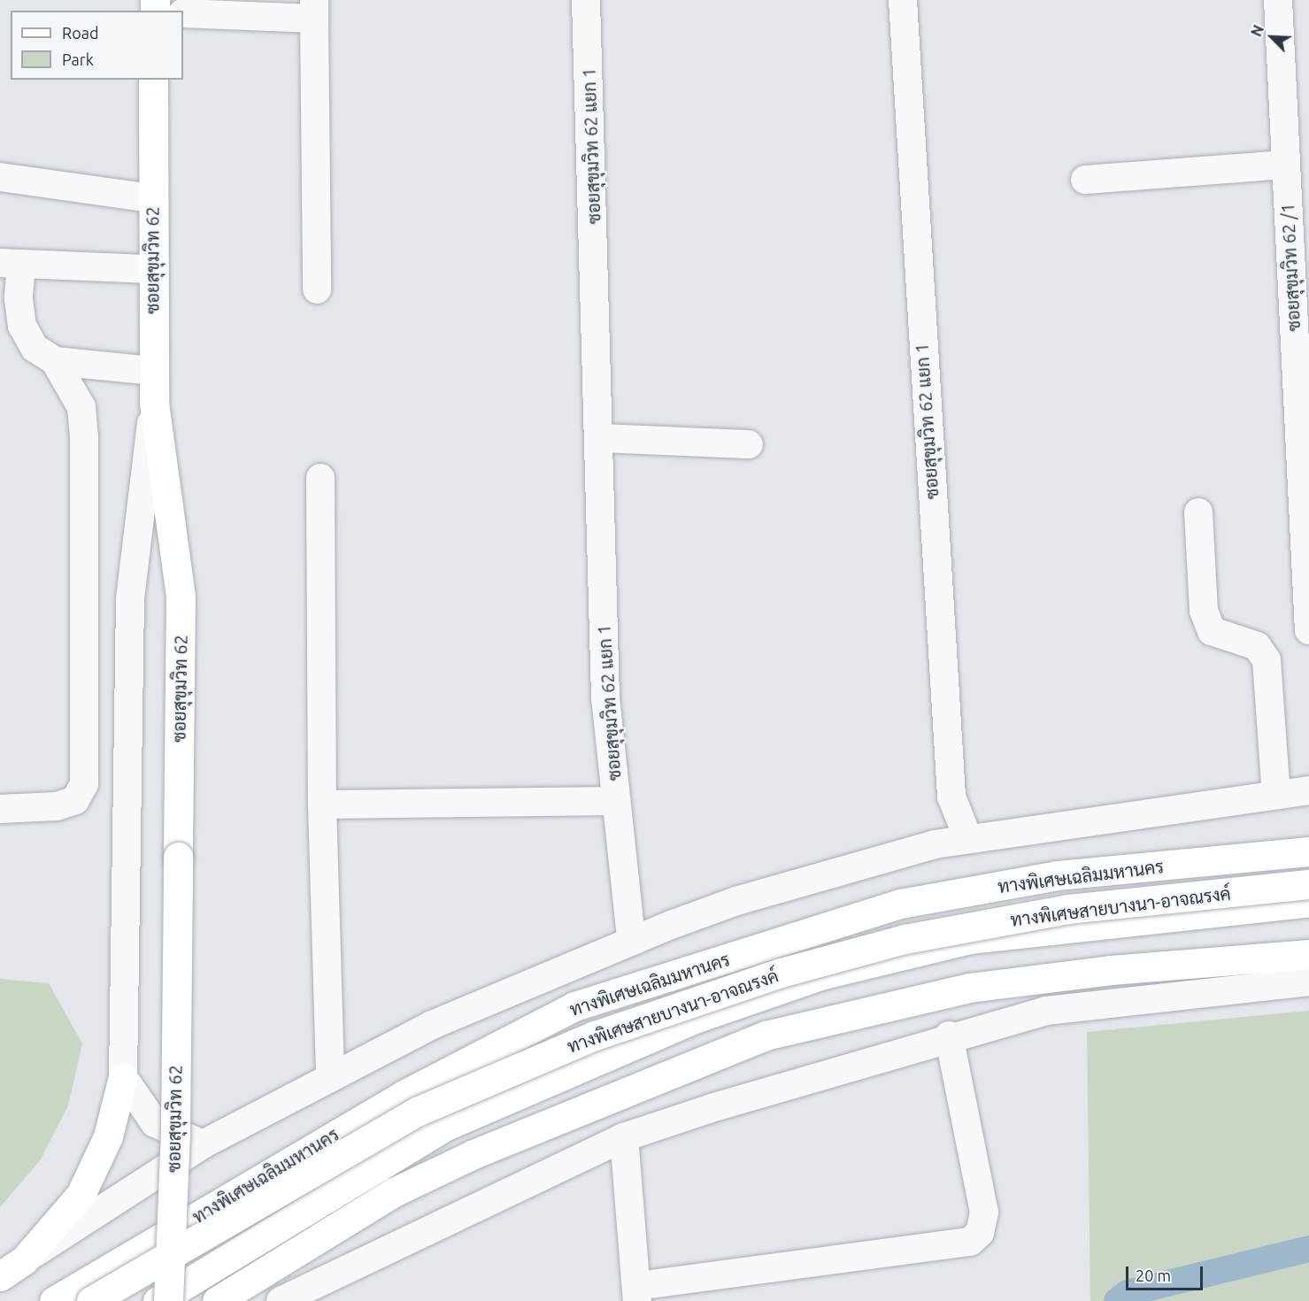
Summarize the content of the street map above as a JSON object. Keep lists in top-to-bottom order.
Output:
{
  "streets": {
    "main road": ["ซอยสุขุมวิท 62", "ทางพิเศษเฉลิมมหานคร", "ทางพิเศษสายบางนา-อาจณรงค์"],
    "street": ["ซอยสุขุมวิท 62 แยก 1", "ซอยสุขุมวิท 62 /1"]
  },
  "legend": ["Road", "Park"],
  "scale_bar": "20 m",
  "north": "top left"
}
